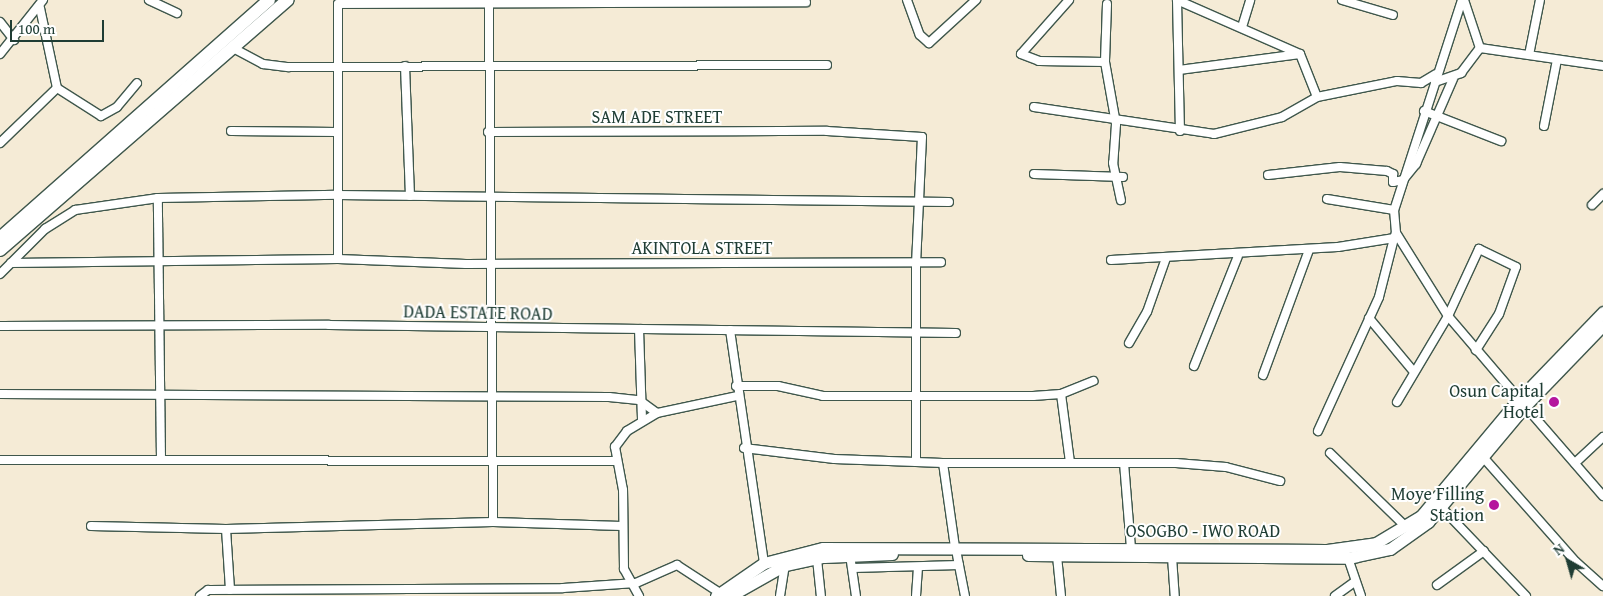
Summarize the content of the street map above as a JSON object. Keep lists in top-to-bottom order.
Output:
{
  "streets": {
    "main road": ["OSOGBO - IWO ROAD"],
    "street": ["SAM ADE STREET", "AKINTOLA STREET", "DADA ESTATE ROAD"]
  },
  "places": ["Osun Capital Hotel", "Moye Filling Station"],
  "scale_bar": "100 m",
  "north": "top left"
}
